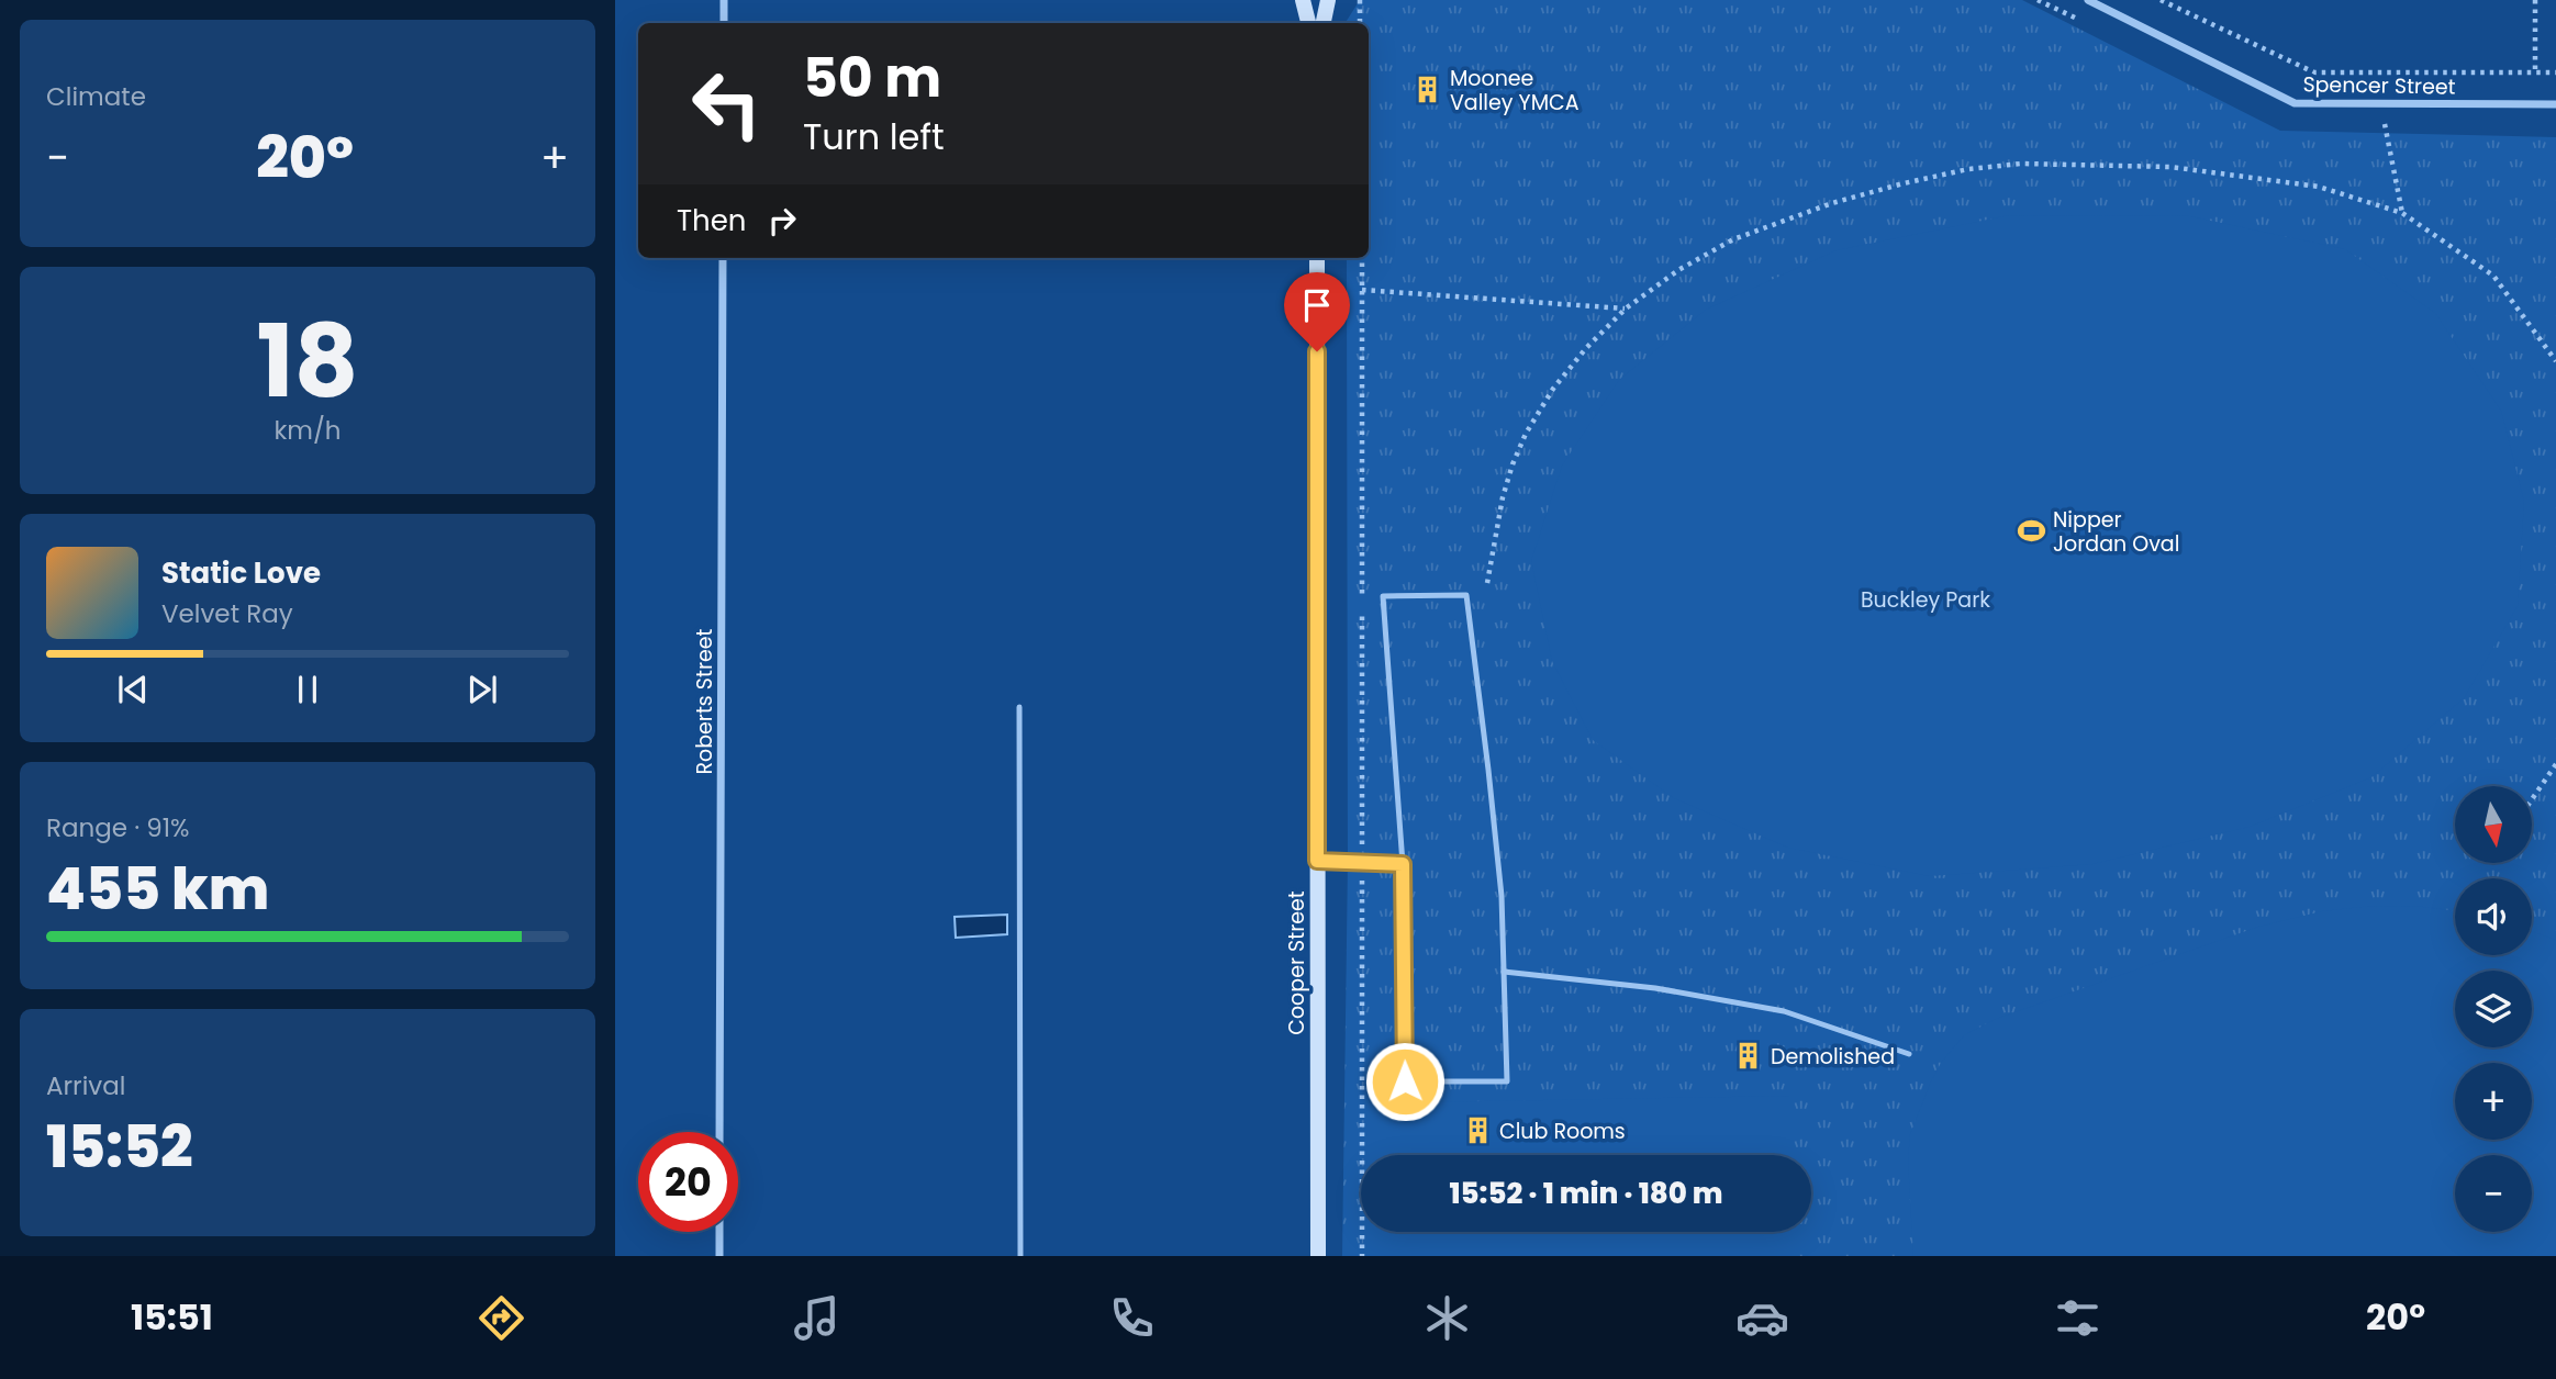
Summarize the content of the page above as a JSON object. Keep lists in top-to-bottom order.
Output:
{
  "streets": {
    "street": ["Spencer Street", "Roberts Street", "Cooper Street"]
  },
  "parks": ["Buckley Park"],
  "places": {
    "building": ["Moonee Valley YMCA", "Demolished", "Club Rooms"],
    "sports": ["Nipper Jordan Oval"]
  },
  "north": "bottom",
  "page": {
    "tile": [
      "Climate",
      ["18", "km/h"],
      ["Range · 91%", "455 km"],
      ["Arrival", "15:52"]
    ],
    "turn": ["50 m", "Turn left"],
    "heat": ["−", "20°", "+"],
    "then": "Then",
    "song": ["Static Love", "Velvet Ray"],
    "map_buttons": ["+", "−"],
    "limit": "20",
    "trip": "15:52 · 1 min · 180 m",
    "tabs": ["15:51", "20°"]
  }
}
